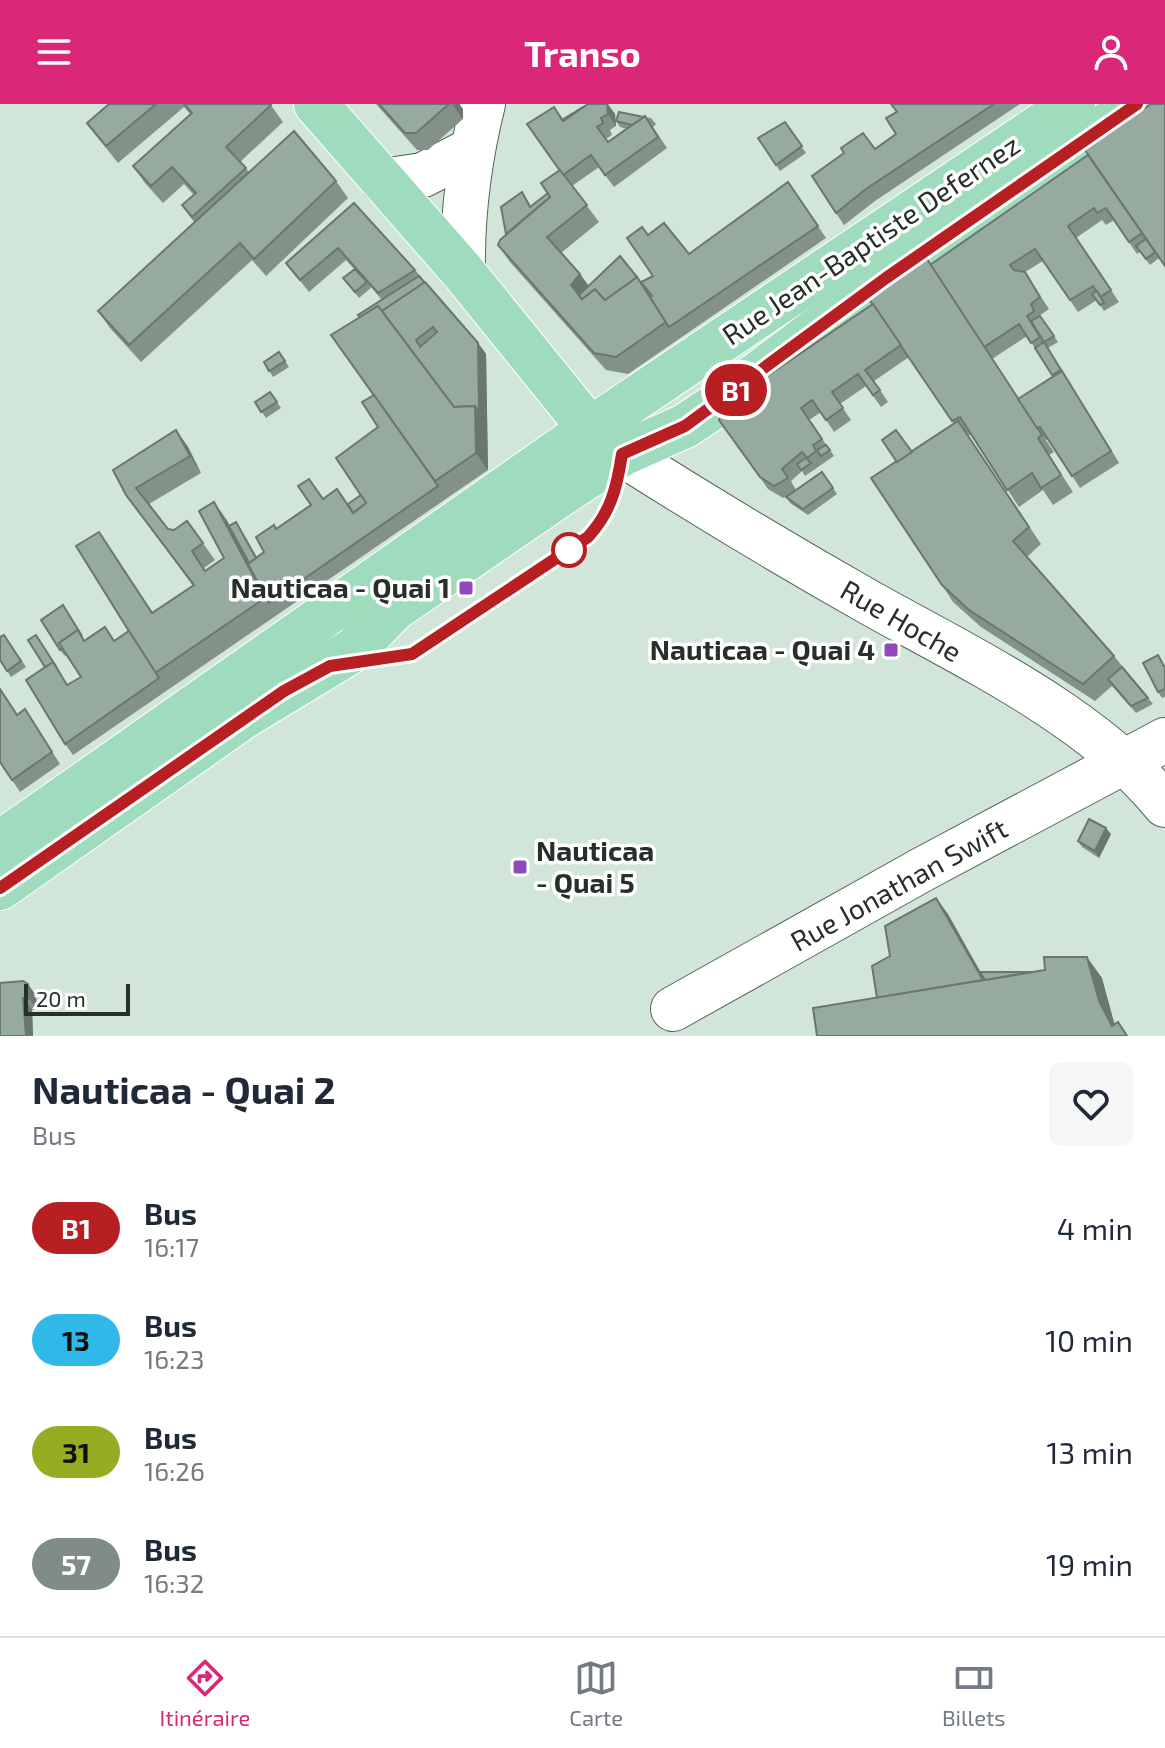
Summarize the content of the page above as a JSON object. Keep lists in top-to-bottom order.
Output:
{
  "streets": {
    "main road": ["Rue Jean-Baptiste Defernez"],
    "street": ["Rue Hoche", "Rue Jonathan Swift"]
  },
  "crossings": [
    ["Rue Jean-Baptiste Defernez", "Rue Hoche"],
    ["Rue Hoche", "Rue Jonathan Swift"]
  ],
  "places": {
    "transit": ["Nauticaa - Quai 1", "Nauticaa - Quai 4", "Nauticaa - Quai 5"]
  },
  "lines": ["bus line B1"],
  "scale_bar": "20 m",
  "page": {
    "header": "Transo",
    "on_map": "B1",
    "scale": "20 m",
    "heading": ["Nauticaa - Quai 2", "Bus"],
    "list": [
      {
        "mark": "B1",
        "name": "Bus",
        "note": "16:17",
        "value": "4 min"
      },
      {
        "mark": "13",
        "name": "Bus",
        "note": "16:23",
        "value": "10 min"
      },
      {
        "mark": "31",
        "name": "Bus",
        "note": "16:26",
        "value": "13 min"
      },
      {
        "mark": "57",
        "name": "Bus",
        "note": "16:32",
        "value": "19 min"
      }
    ],
    "tabs": ["Itinéraire", "Carte", "Billets"]
  }
}
